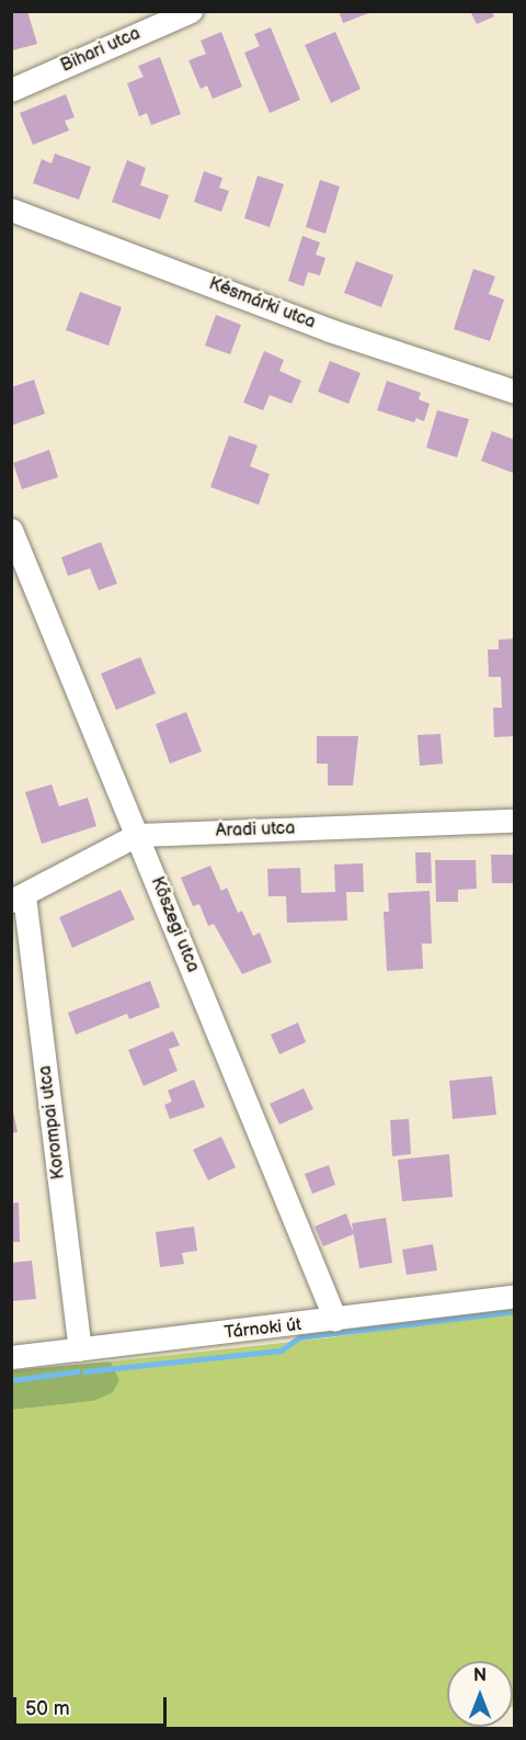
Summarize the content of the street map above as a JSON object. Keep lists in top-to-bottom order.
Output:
{
  "streets": {
    "street": [
      "Bihari utca",
      "Késmárki utca",
      "Aradi utca",
      "Kőszegi utca",
      "Korompai utca",
      "Tárnoki út"
    ]
  },
  "crossings": [
    ["Aradi utca", "Kőszegi utca"],
    ["Aradi utca", "Korompai utca"],
    ["Kőszegi utca", "Tárnoki út"],
    ["Korompai utca", "Tárnoki út"]
  ],
  "scale_bar": "50 m",
  "north": "top"
}
